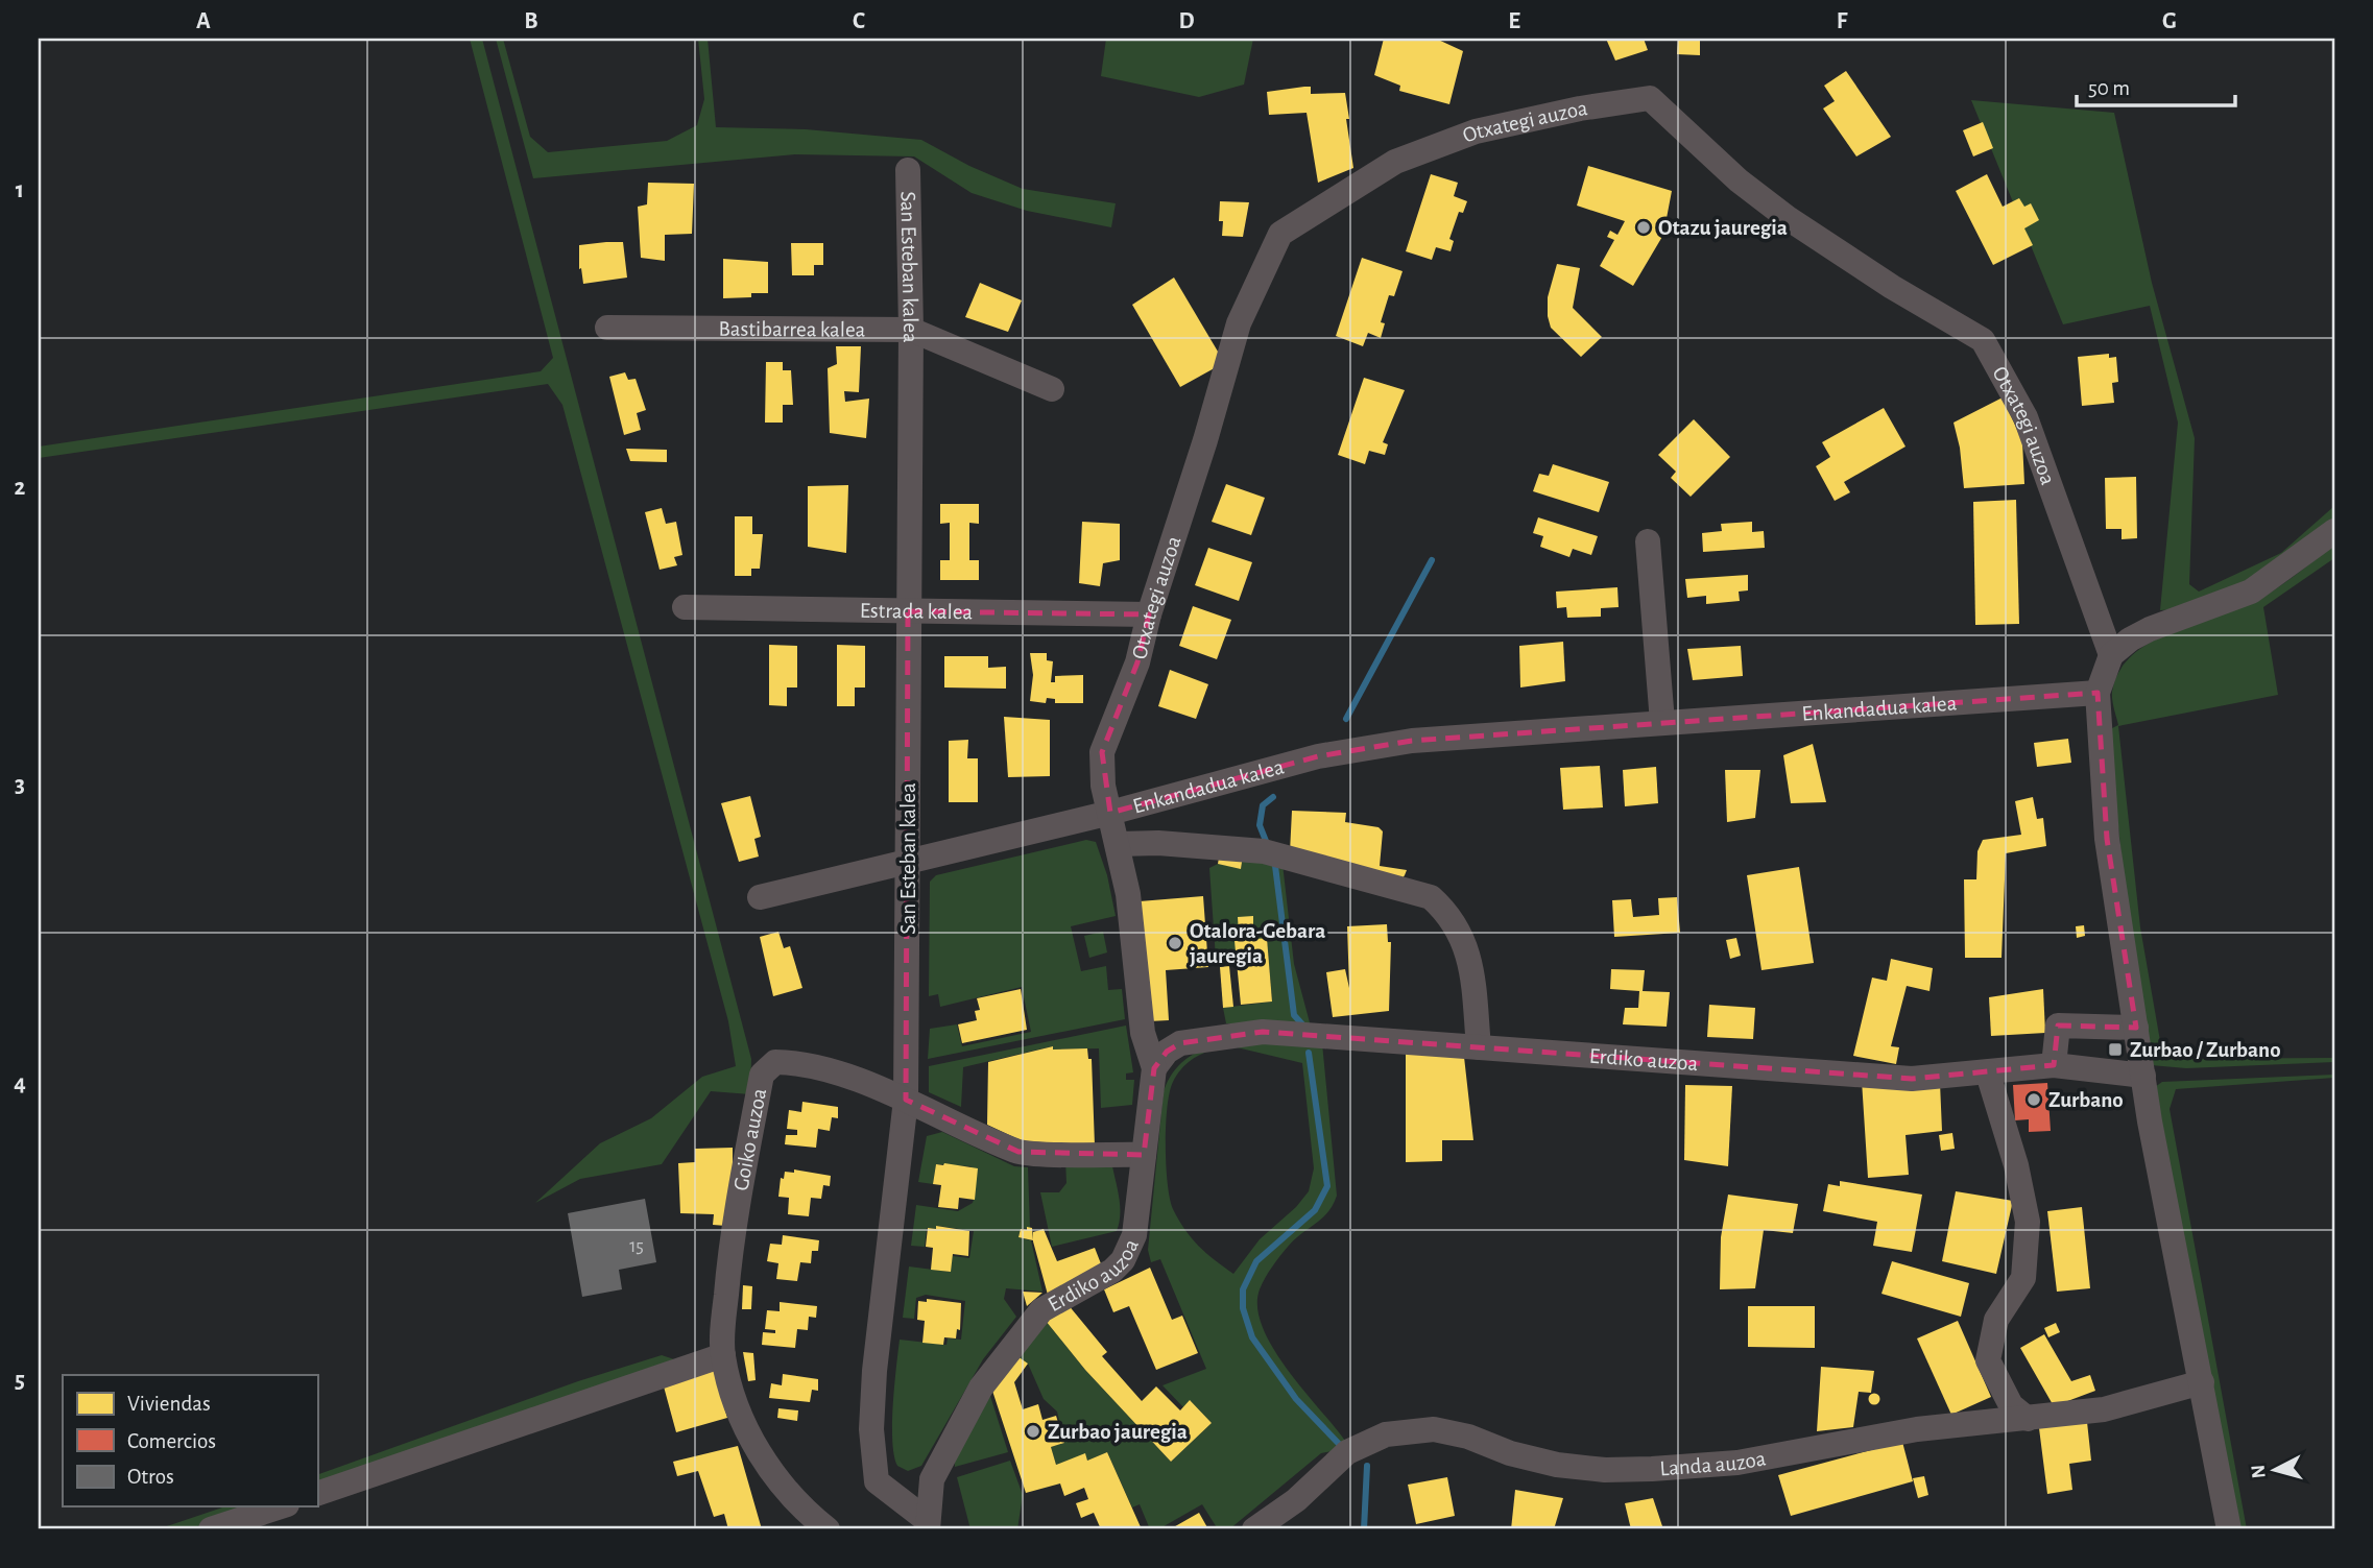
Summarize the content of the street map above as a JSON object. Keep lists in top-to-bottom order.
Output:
{
  "streets": {
    "street": [
      "Otxategi auzoa",
      "San Esteban kalea",
      "Bastibarrea kalea",
      "Estrada kalea",
      "Enkandadua kalea",
      "Erdiko auzoa",
      "Goiko auzoa",
      "Landa auzoa"
    ]
  },
  "crossings": [
    ["Otxategi auzoa", "Estrada kalea"],
    ["Otxategi auzoa", "Enkandadua kalea"],
    ["Otxategi auzoa", "Erdiko auzoa"],
    ["San Esteban kalea", "Bastibarrea kalea"],
    ["San Esteban kalea", "Estrada kalea"],
    ["San Esteban kalea", "Enkandadua kalea"],
    ["San Esteban kalea", "Erdiko auzoa"],
    ["San Esteban kalea", "Goiko auzoa"],
    ["Enkandadua kalea", "Erdiko auzoa"],
    ["Erdiko auzoa", "Goiko auzoa"]
  ],
  "places": {
    "other": [
      "Otazu jauregia",
      "Otalora-Gebara jauregia",
      "Zurbano",
      "Zurbao jauregia"
    ],
    "transit": ["Zurbao / Zurbano"]
  },
  "house_numbers": ["15"],
  "legend": ["Viviendas", "Comercios", "Otros"],
  "scale_bar": "50 m",
  "north": "left",
  "grid": {
    "columns": [
      "A",
      "B",
      "C",
      "D",
      "E",
      "F",
      "G"
    ],
    "rows": [
      "1",
      "2",
      "3",
      "4",
      "5"
    ]
  }
}
